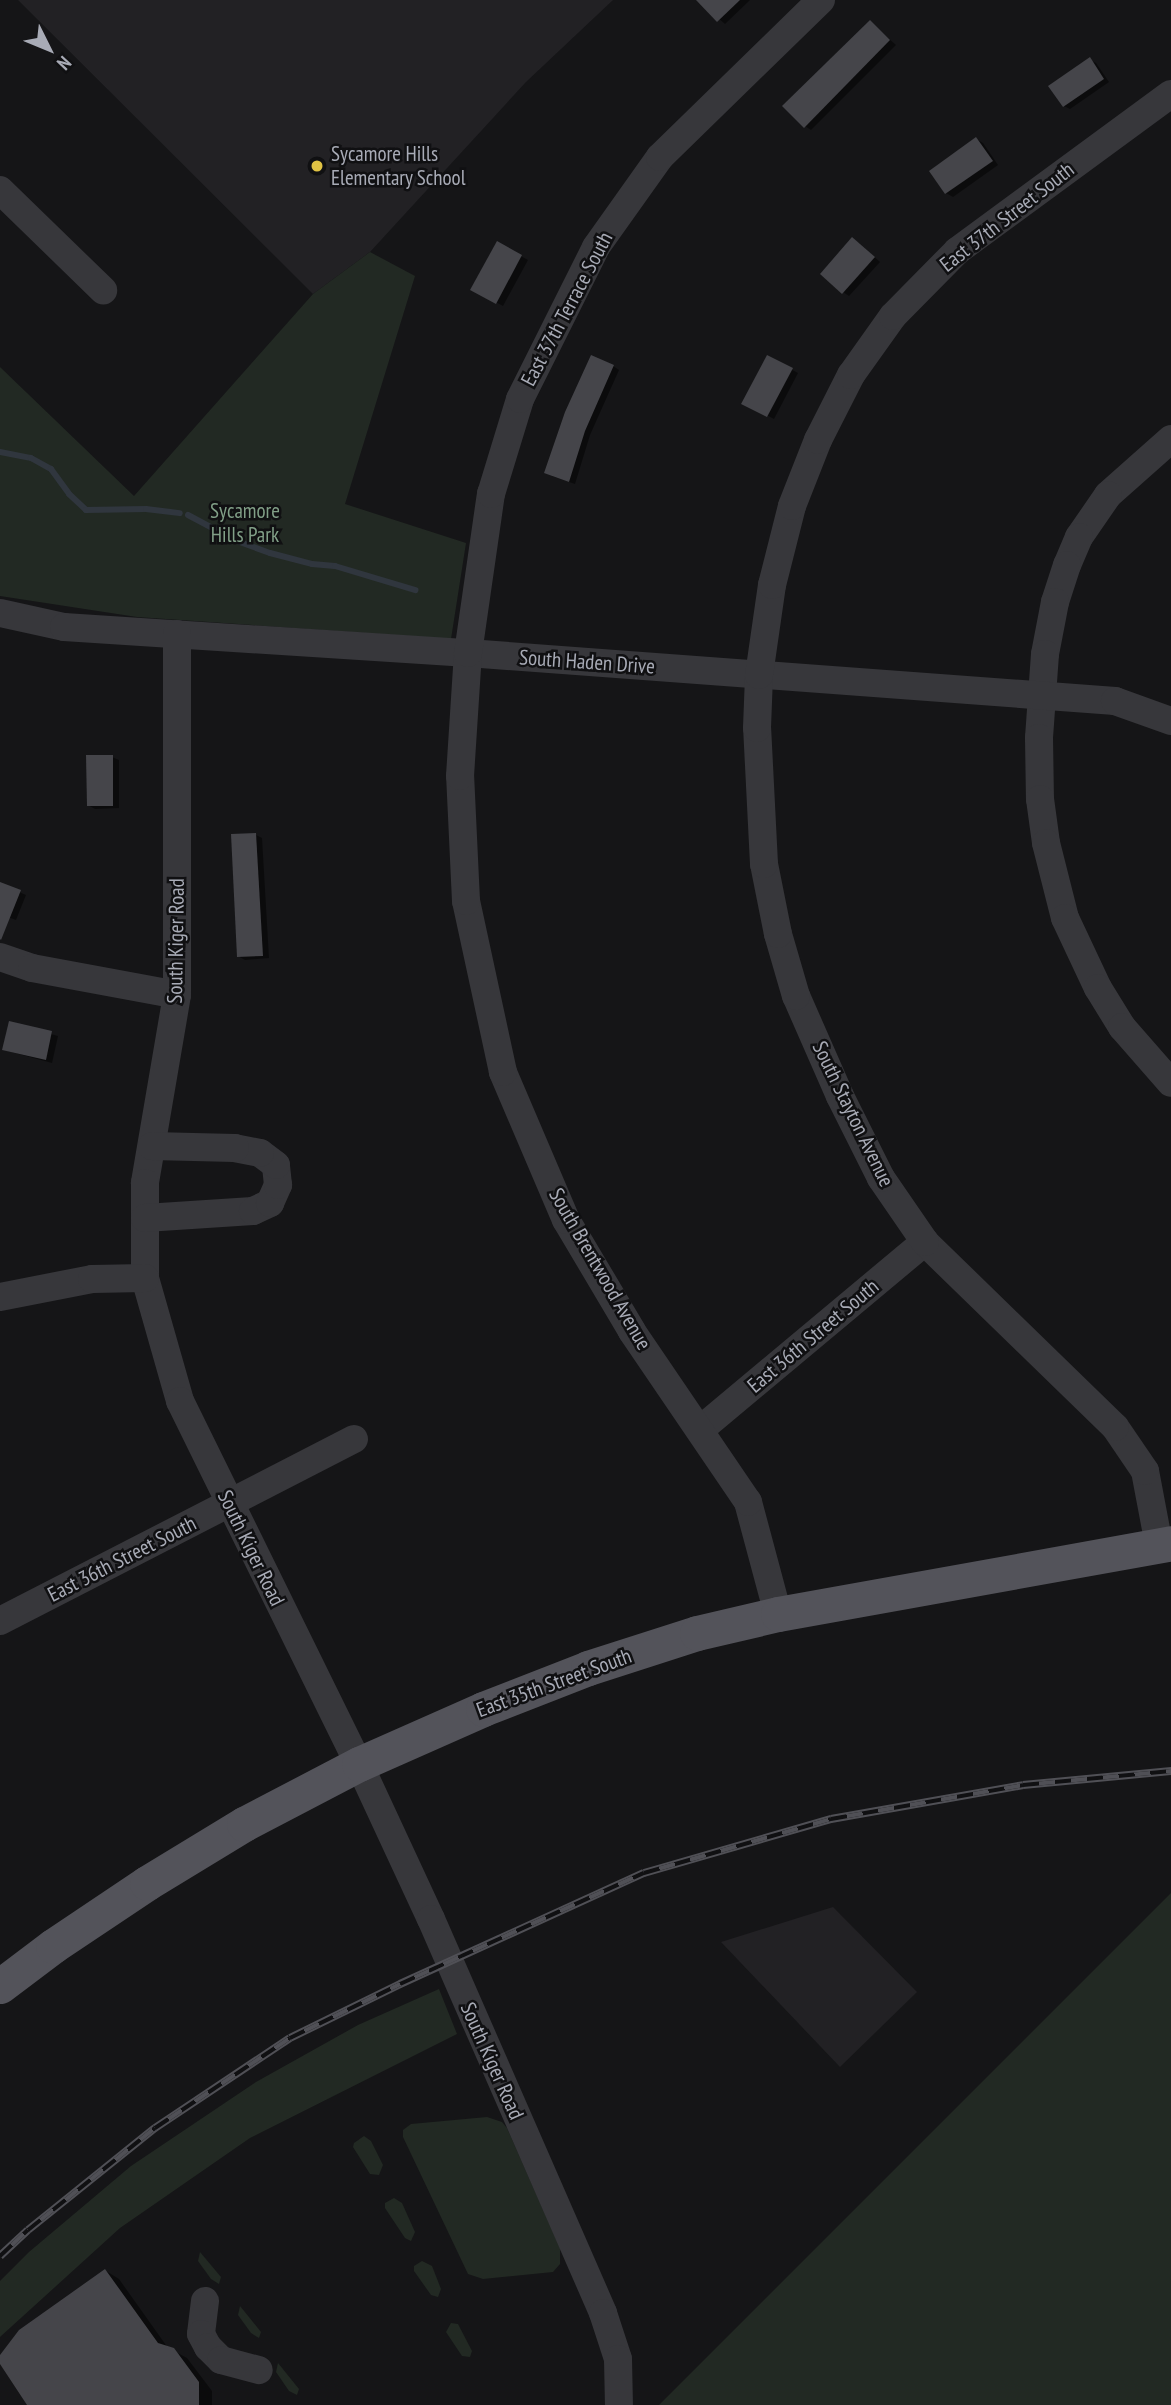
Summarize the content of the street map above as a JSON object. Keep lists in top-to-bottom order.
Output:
{
  "streets": {
    "main road": ["East 35th Street South"],
    "street": [
      "East 37th Street South",
      "East 37th Terrace South",
      "South Haden Drive",
      "South Kiger Road",
      "South Stayton Avenue",
      "South Brentwood Avenue",
      "East 36th Street South"
    ]
  },
  "crossings": [
    ["East 37th Street South", "South Haden Drive"],
    ["East 37th Street South", "South Stayton Avenue"],
    ["East 37th Terrace South", "South Haden Drive"],
    ["East 37th Terrace South", "South Brentwood Avenue"],
    ["South Haden Drive", "South Kiger Road"],
    ["South Haden Drive", "South Stayton Avenue"],
    ["South Haden Drive", "South Brentwood Avenue"],
    ["South Kiger Road", "East 36th Street South"],
    ["South Kiger Road", "East 35th Street South"],
    ["South Stayton Avenue", "East 36th Street South"],
    ["South Stayton Avenue", "East 35th Street South"],
    ["South Brentwood Avenue", "East 36th Street South"],
    ["South Brentwood Avenue", "East 35th Street South"]
  ],
  "parks": ["Sycamore Hills Park"],
  "places": ["Sycamore Hills Elementary School"],
  "north": "bottom right"
}
